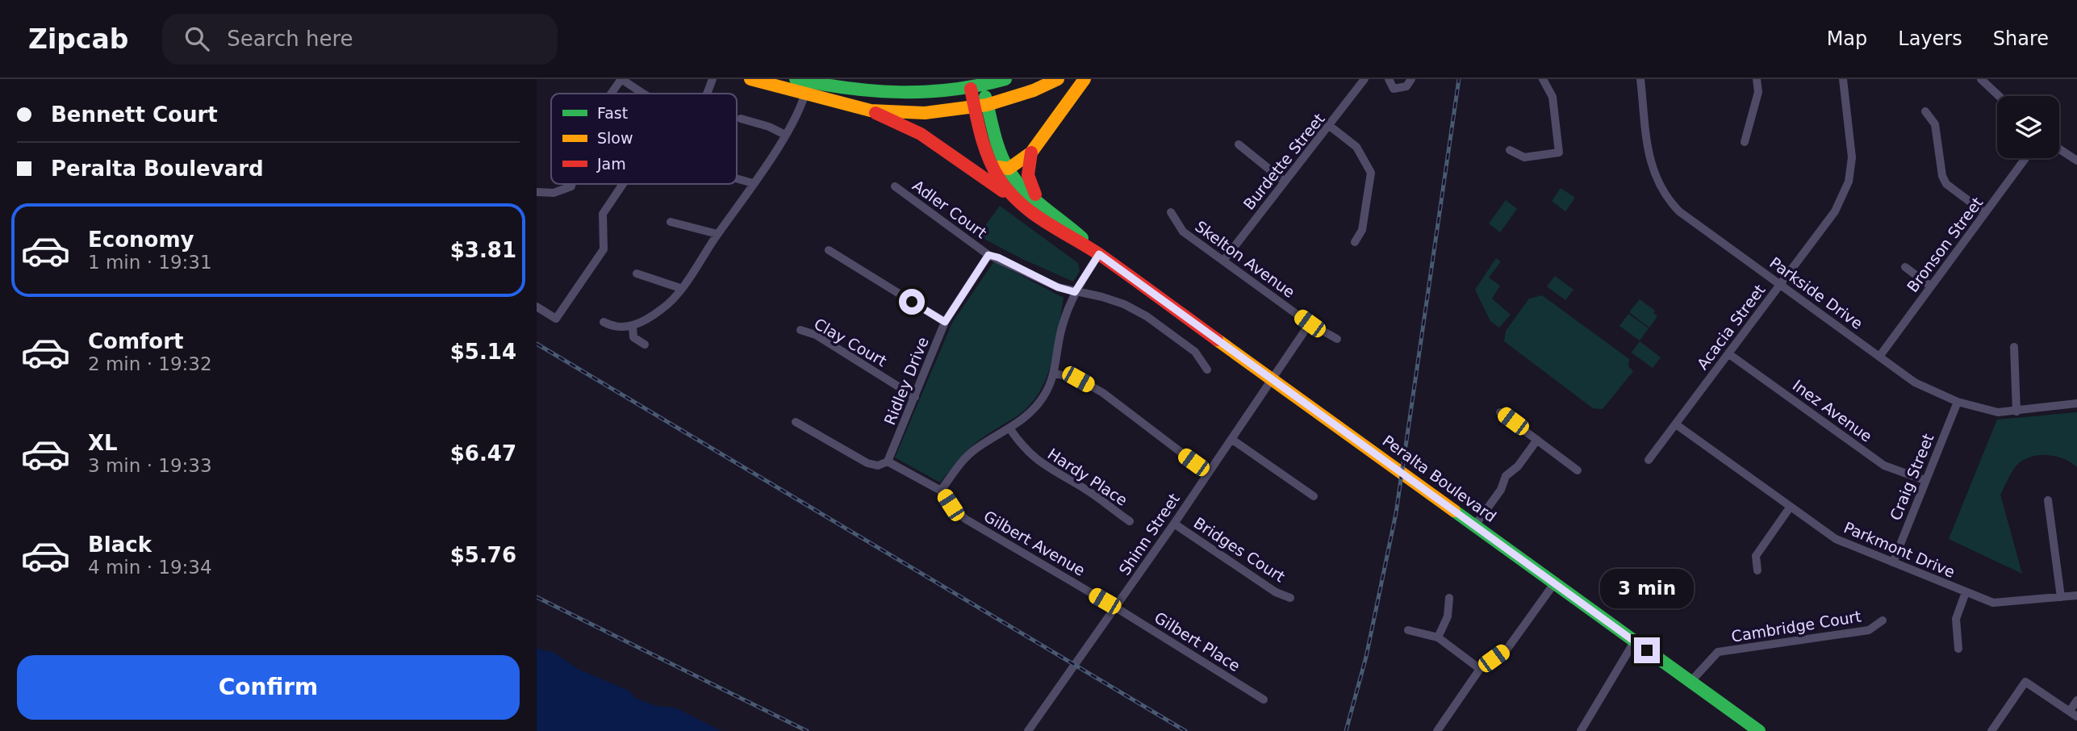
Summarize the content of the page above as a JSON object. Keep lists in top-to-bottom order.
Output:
{
  "streets": {
    "main road": ["Peralta Boulevard"],
    "street": [
      "Burdette Street",
      "Adler Court",
      "Bronson Street",
      "Skelton Avenue",
      "Parkside Drive",
      "Acacia Street",
      "Clay Court",
      "Ridley Drive",
      "Inez Avenue",
      "Hardy Place",
      "Craig Street",
      "Shinn Street",
      "Gilbert Avenue",
      "Bridges Court",
      "Parkmont Drive",
      "Cambridge Court",
      "Gilbert Place"
    ]
  },
  "crossings": [
    ["Burdette Street", "Skelton Avenue"],
    ["Adler Court", "Ridley Drive"],
    ["Bronson Street", "Parkside Drive"],
    ["Skelton Avenue", "Shinn Street"],
    ["Parkside Drive", "Acacia Street"],
    ["Parkside Drive", "Craig Street"],
    ["Acacia Street", "Inez Avenue"],
    ["Acacia Street", "Parkmont Drive"],
    ["Clay Court", "Ridley Drive"],
    ["Ridley Drive", "Gilbert Avenue"],
    ["Inez Avenue", "Craig Street"],
    ["Craig Street", "Parkmont Drive"],
    ["Peralta Boulevard", "Shinn Street"],
    ["Peralta Boulevard", "Cambridge Court"],
    ["Shinn Street", "Gilbert Avenue"],
    ["Shinn Street", "Bridges Court"],
    ["Shinn Street", "Gilbert Place"],
    ["Gilbert Avenue", "Gilbert Place"]
  ],
  "legend": ["Fast", "Slow", "Jam"],
  "page": {
    "header": "Zipcab",
    "search": "Search here",
    "nav": ["Map", "Layers", "Share"],
    "banner": ["Bennett Court", "Peralta Boulevard"],
    "list": [
      {
        "name": "Economy",
        "note": "1 min · 19:31",
        "value": "$3.81"
      },
      {
        "name": "Comfort",
        "note": "2 min · 19:32",
        "value": "$5.14"
      },
      {
        "name": "XL",
        "note": "3 min · 19:33",
        "value": "$6.47"
      },
      {
        "name": "Black",
        "note": "4 min · 19:34",
        "value": "$5.76"
      }
    ],
    "bubble": "3 min",
    "buttons": "Confirm"
  }
}
